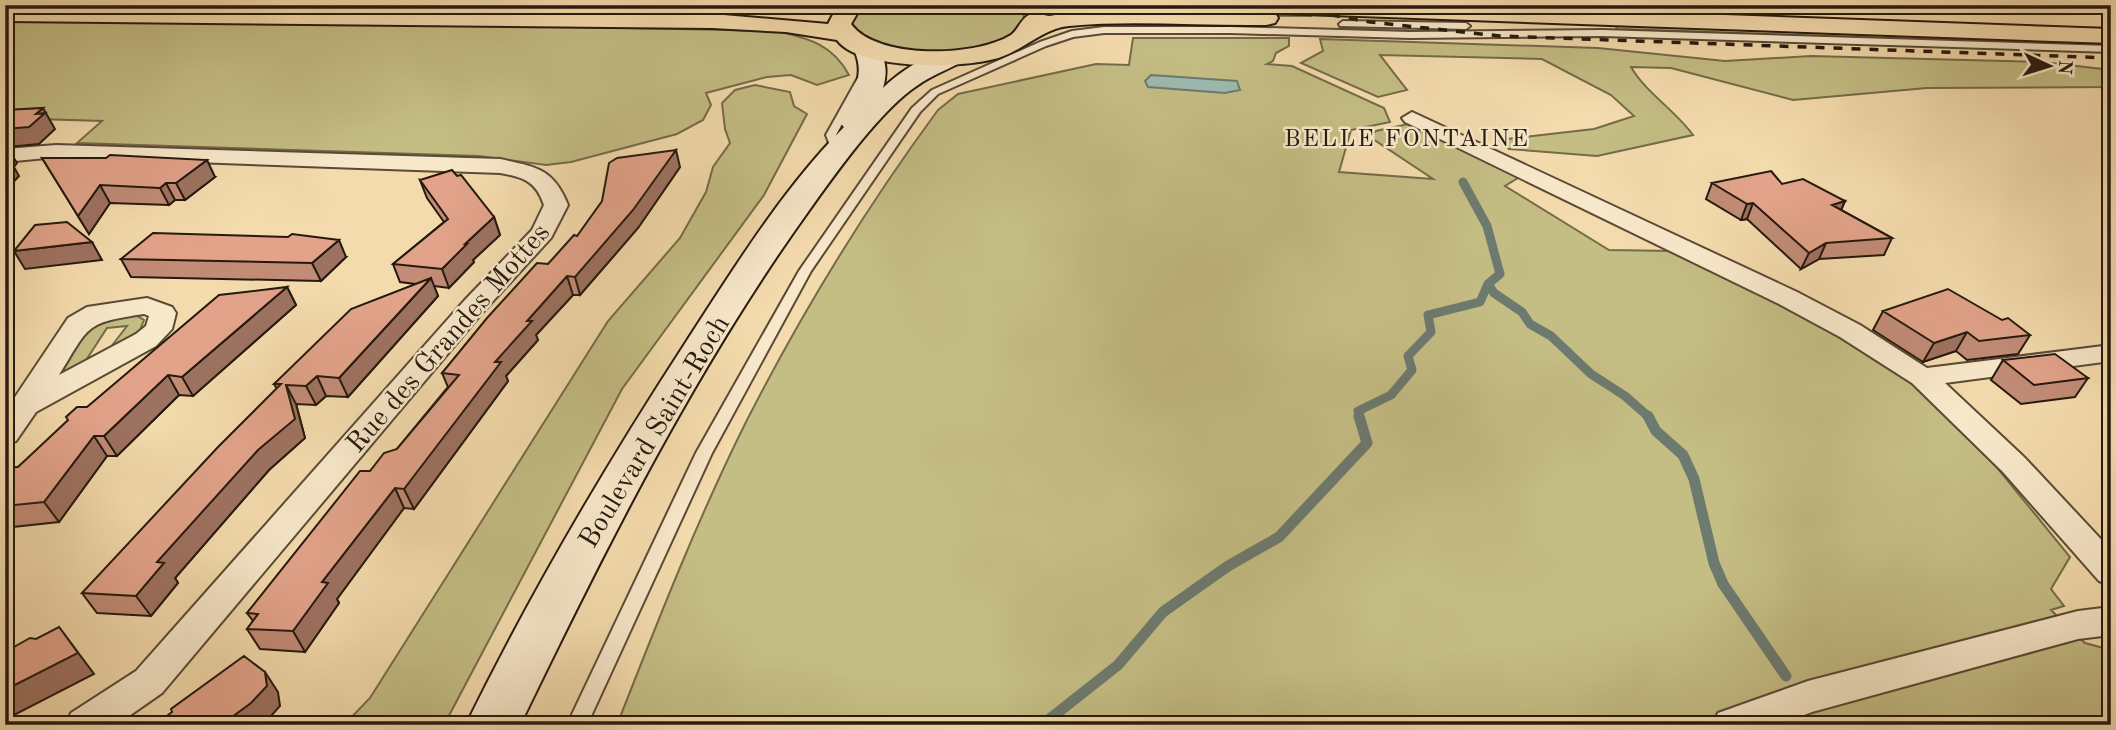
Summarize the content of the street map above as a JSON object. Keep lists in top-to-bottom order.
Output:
{
  "streets": {
    "main road": ["Boulevard Saint-Roch"],
    "street": ["Rue des Grandes Mottes"]
  },
  "districts": ["BELLE FONTAINE"],
  "north": "right"
}
